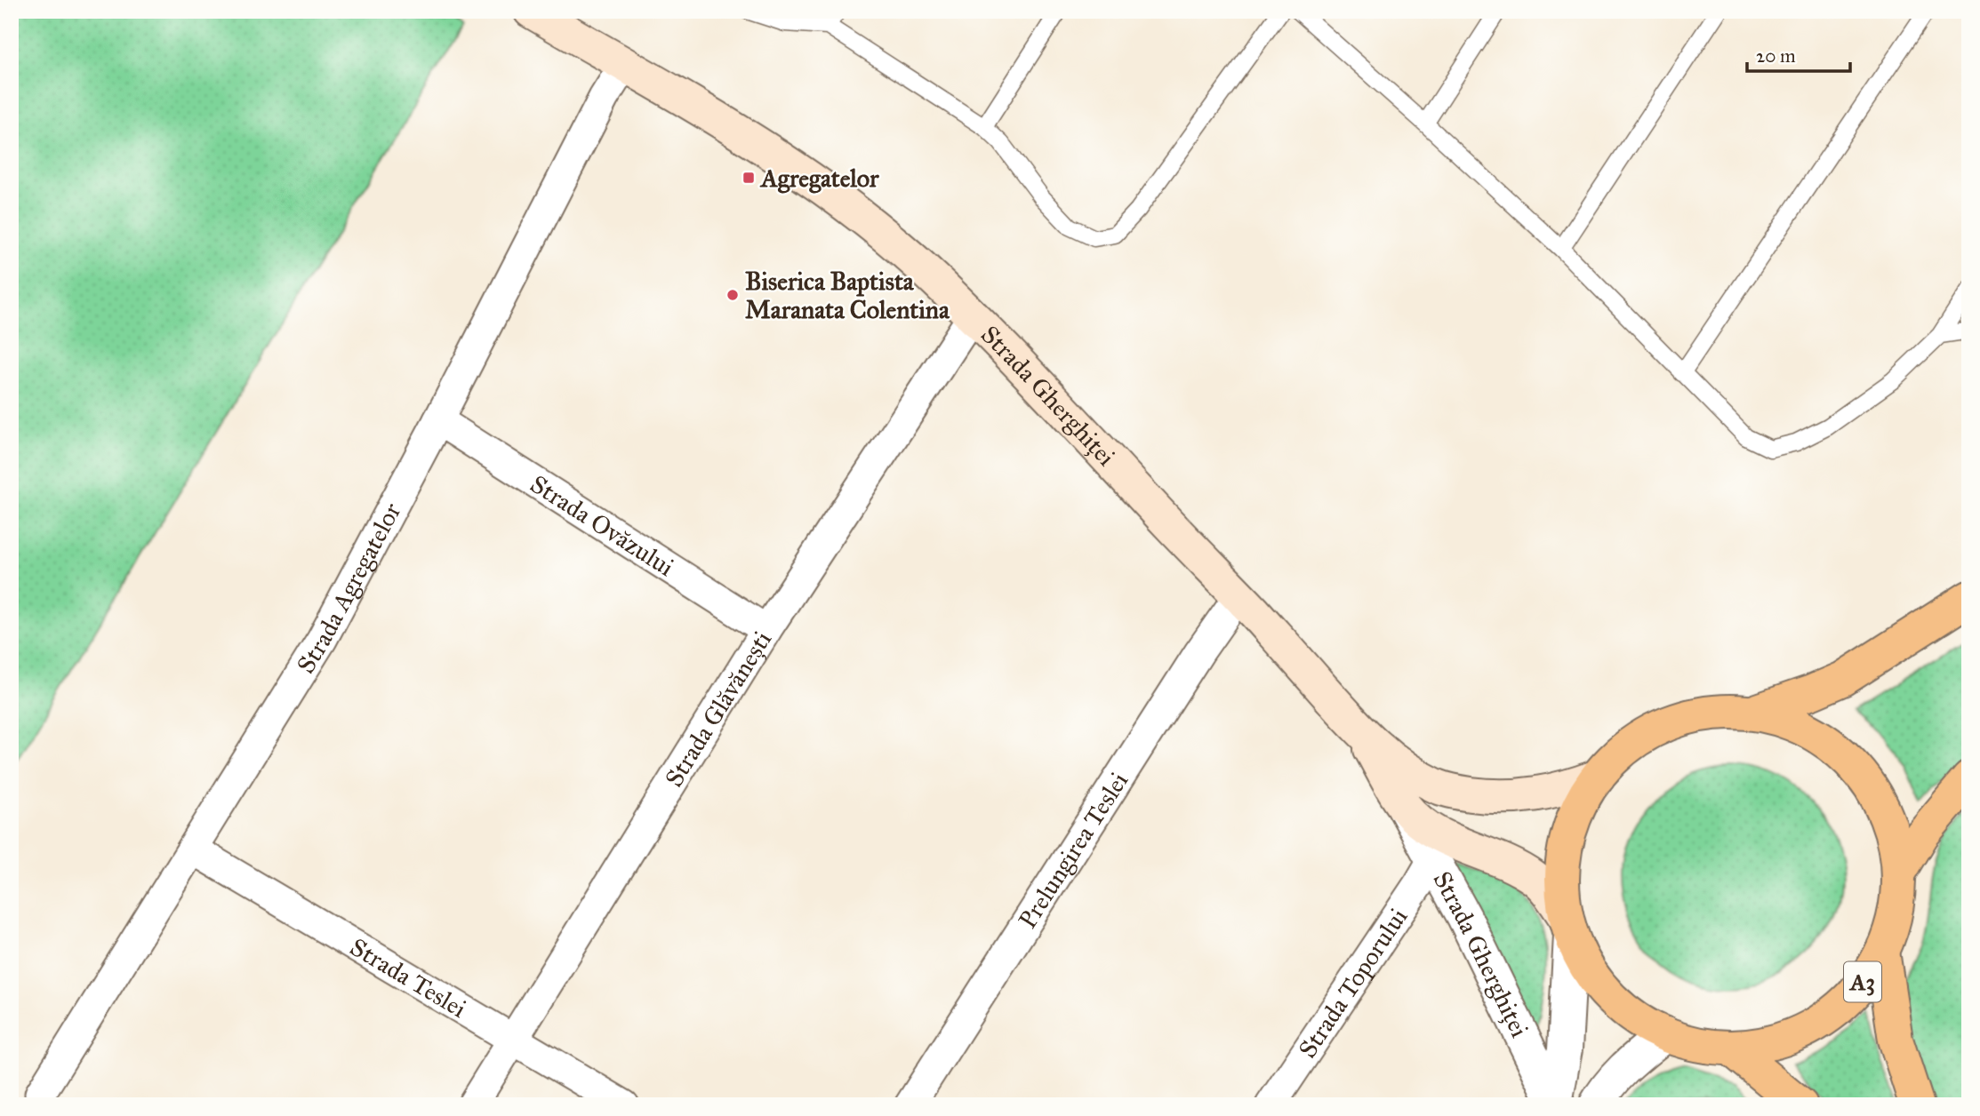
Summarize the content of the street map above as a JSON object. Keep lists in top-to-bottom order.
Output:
{
  "streets": {
    "highway": ["A3"],
    "main road": ["Strada Gherghiței"],
    "street": [
      "Strada Ovăzului",
      "Strada Agregatelor",
      "Strada Glăvănești",
      "Prelungirea Teslei",
      "Strada Teslei",
      "Strada Toporului"
    ]
  },
  "crossings": [
    ["Strada Gherghiței", "Strada Agregatelor"],
    ["Strada Gherghiței", "Strada Glăvănești"],
    ["Strada Gherghiței", "Prelungirea Teslei"],
    ["Strada Gherghiței", "A3"],
    ["Strada Gherghiței", "Strada Toporului"],
    ["Strada Ovăzului", "Strada Agregatelor"],
    ["Strada Ovăzului", "Strada Glăvănești"],
    ["Strada Agregatelor", "Strada Teslei"],
    ["Strada Glăvănești", "Strada Teslei"]
  ],
  "places": {
    "transit": ["Agregatelor"],
    "other": ["Biserica Baptista Maranata Colentina"]
  },
  "scale_bar": "20 m"
}
